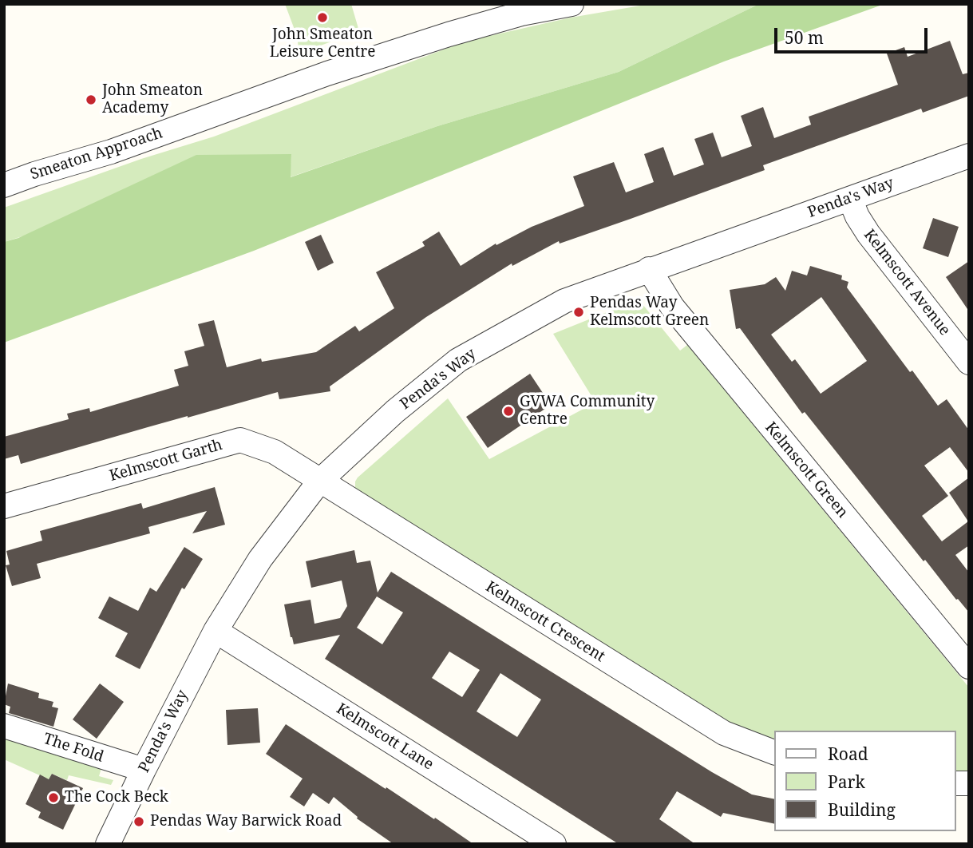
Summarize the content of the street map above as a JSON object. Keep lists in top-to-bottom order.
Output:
{
  "streets": {
    "street": [
      "Smeaton Approach",
      "Penda's Way",
      "Kelmscott Avenue",
      "Kelmscott Garth",
      "Kelmscott Green",
      "Kelmscott Crescent",
      "Kelmscott Lane",
      "The Fold"
    ]
  },
  "crossings": [
    ["Penda's Way", "Kelmscott Avenue"],
    ["Penda's Way", "Kelmscott Garth"],
    ["Penda's Way", "Kelmscott Green"],
    ["Penda's Way", "Kelmscott Crescent"],
    ["Penda's Way", "Kelmscott Lane"],
    ["Penda's Way", "The Fold"],
    ["Kelmscott Garth", "Kelmscott Crescent"]
  ],
  "places": [
    "John Smeaton Leisure Centre",
    "John Smeaton Academy",
    "Pendas Way Kelmscott Green",
    "GVWA Community Centre",
    "The Cock Beck",
    "Pendas Way Barwick Road"
  ],
  "legend": ["Road", "Park", "Building"],
  "scale_bar": "50 m"
}
